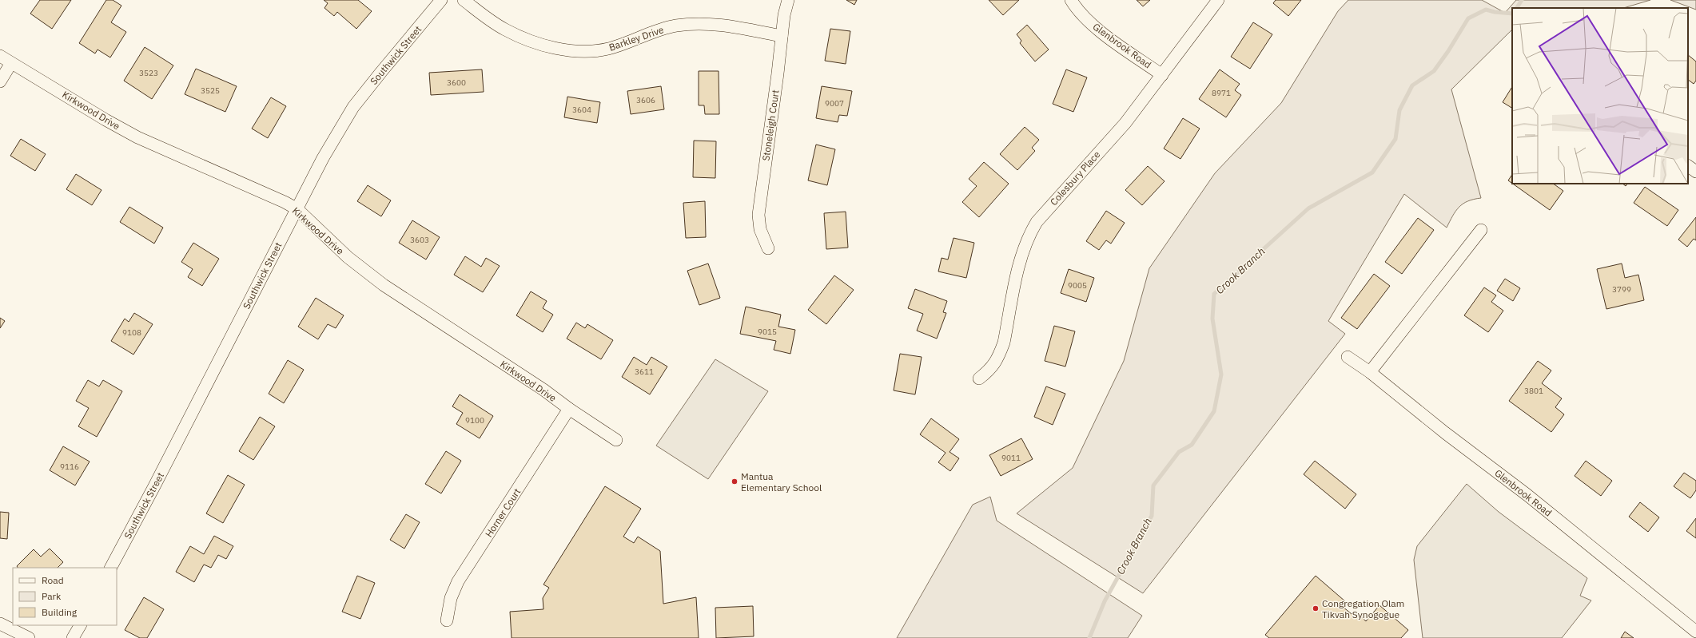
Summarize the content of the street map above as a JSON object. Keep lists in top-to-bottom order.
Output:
{
  "streets": {
    "street": [
      "Barkley Drive",
      "Glenbrook Road",
      "Southwick Street",
      "Kirkwood Drive",
      "Stoneleigh Court",
      "Colesbury Place",
      "Horner Court"
    ]
  },
  "crossings": [
    ["Barkley Drive", "Stoneleigh Court"],
    ["Glenbrook Road", "Colesbury Place"],
    ["Southwick Street", "Kirkwood Drive"],
    ["Kirkwood Drive", "Horner Court"]
  ],
  "water": ["Crook Branch"],
  "places": ["Mantua Elementary School", "Congregation Olam Tikvah Synogogue"],
  "house_numbers": [
    "3523",
    "3600",
    "3525",
    "8971",
    "3606",
    "9007",
    "3604",
    "3603",
    "9005",
    "3799",
    "9015",
    "9108",
    "3611",
    "3801",
    "9100",
    "9011",
    "9116"
  ],
  "legend": ["Road", "Park", "Building"]
}
